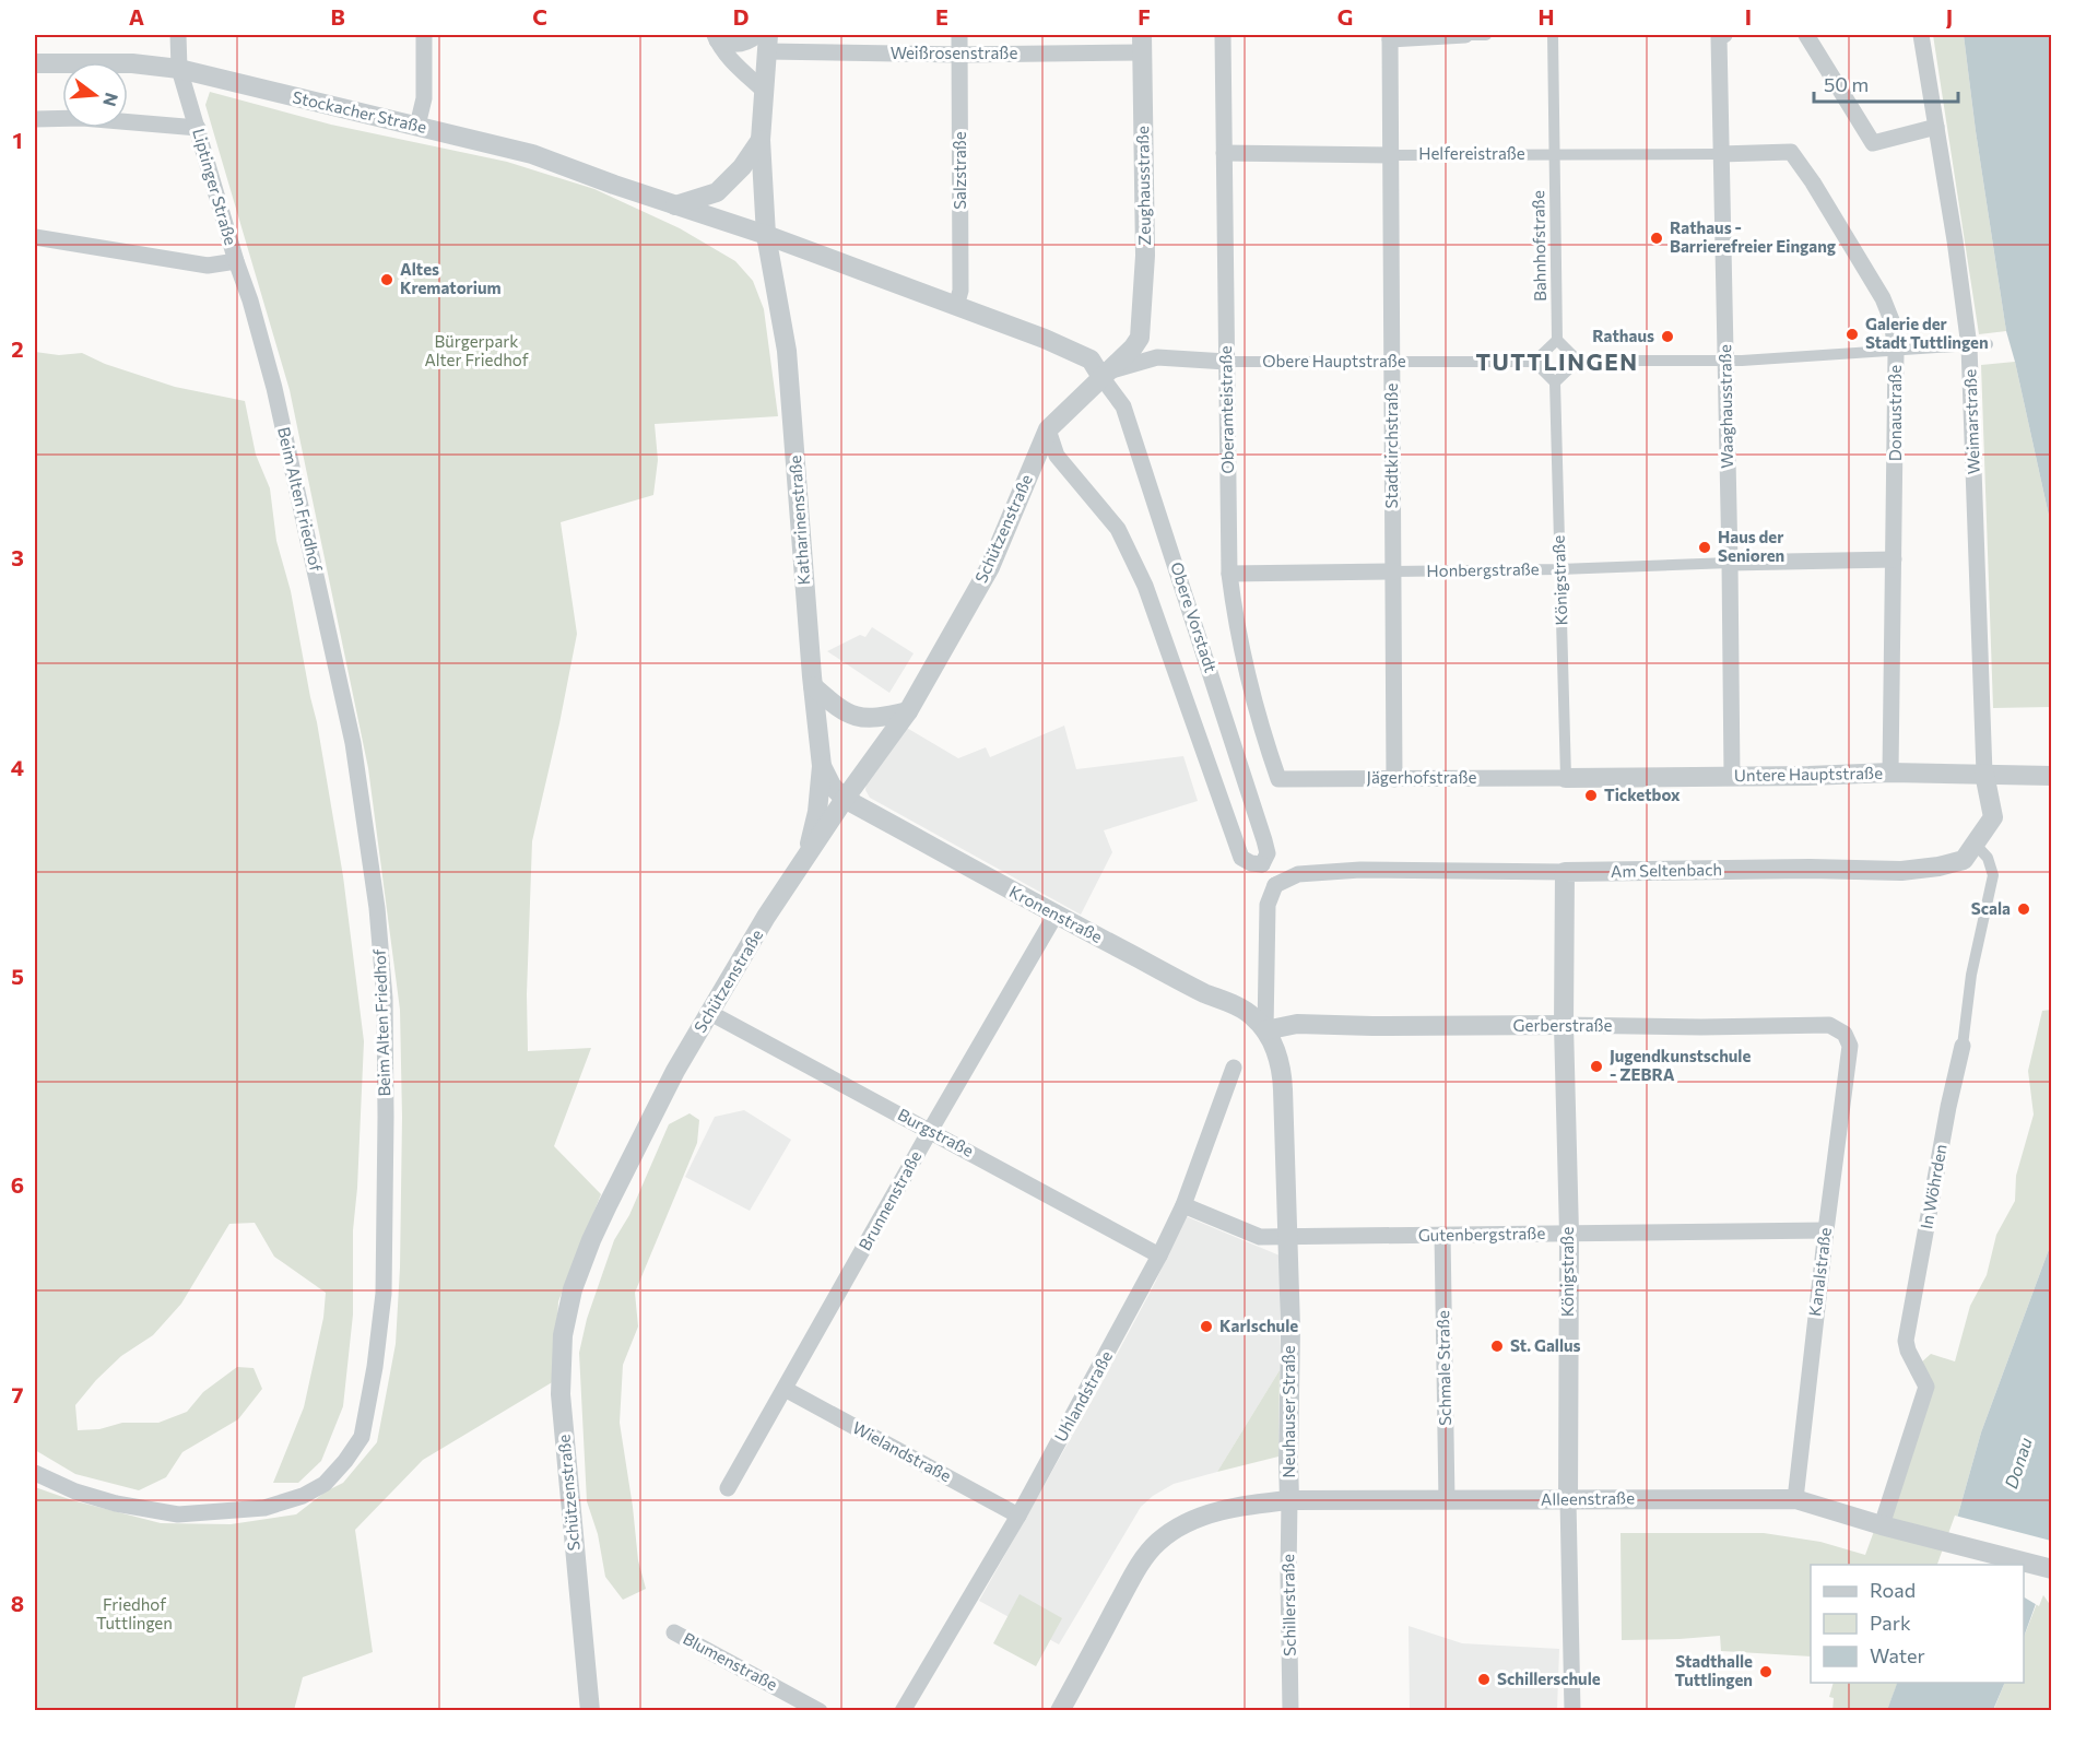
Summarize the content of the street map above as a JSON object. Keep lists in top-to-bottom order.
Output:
{
  "streets": {
    "street": [
      "Weißrosenstraße",
      "Stockacher Straße",
      "Helfereistraße",
      "Salzstraße",
      "Zeughausstraße",
      "Liptinger Straße",
      "Bahnhofstraße",
      "Obere Hauptstraße",
      "Waaghausstraße",
      "Oberamteistraße",
      "Donaustraße",
      "Weimarstraße",
      "Stadtkirchstraße",
      "Beim Alten Friedhof",
      "Katharinenstraße",
      "Schützenstraße",
      "Honbergstraße",
      "Königstraße",
      "Obere Vorstadt",
      "Untere Hauptstraße",
      "Jägerhofstraße",
      "Am Seltenbach",
      "Kronenstraße",
      "Gerberstraße",
      "Burgstraße",
      "In Wöhrden",
      "Brunnenstraße",
      "Gutenbergstraße",
      "Kanalstraße",
      "Schmale Straße",
      "Uhlandstraße",
      "Neuhauser Straße",
      "Wielandstraße",
      "Alleenstraße",
      "Schillerstraße",
      "Blumenstraße"
    ]
  },
  "crossings": [
    ["Weißrosenstraße", "Salzstraße"],
    ["Weißrosenstraße", "Zeughausstraße"],
    ["Weißrosenstraße", "Katharinenstraße"],
    ["Stockacher Straße", "Liptinger Straße"],
    ["Stockacher Straße", "Katharinenstraße"],
    ["Helfereistraße", "Bahnhofstraße"],
    ["Helfereistraße", "Waaghausstraße"],
    ["Helfereistraße", "Oberamteistraße"],
    ["Helfereistraße", "Donaustraße"],
    ["Helfereistraße", "Stadtkirchstraße"],
    ["Zeughausstraße", "Schützenstraße"],
    ["Liptinger Straße", "Beim Alten Friedhof"],
    ["Obere Hauptstraße", "Oberamteistraße"],
    ["Obere Hauptstraße", "Stadtkirchstraße"],
    ["Obere Hauptstraße", "Schützenstraße"],
    ["Obere Hauptstraße", "Obere Vorstadt"],
    ["Waaghausstraße", "Donaustraße"],
    ["Waaghausstraße", "Honbergstraße"],
    ["Waaghausstraße", "Untere Hauptstraße"],
    ["Oberamteistraße", "Honbergstraße"],
    ["Oberamteistraße", "Jägerhofstraße"],
    ["Donaustraße", "Honbergstraße"],
    ["Donaustraße", "Untere Hauptstraße"],
    ["Weimarstraße", "Untere Hauptstraße"],
    ["Weimarstraße", "Am Seltenbach"],
    ["Stadtkirchstraße", "Honbergstraße"],
    ["Stadtkirchstraße", "Jägerhofstraße"],
    ["Katharinenstraße", "Schützenstraße"],
    ["Katharinenstraße", "Kronenstraße"],
    ["Schützenstraße", "Obere Vorstadt"],
    ["Schützenstraße", "Kronenstraße"],
    ["Schützenstraße", "Burgstraße"],
    ["Honbergstraße", "Königstraße"],
    ["Königstraße", "Untere Hauptstraße"],
    ["Königstraße", "Jägerhofstraße"],
    ["Königstraße", "Am Seltenbach"],
    ["Königstraße", "Gerberstraße"],
    ["Königstraße", "Gutenbergstraße"],
    ["Königstraße", "Alleenstraße"],
    ["Obere Vorstadt", "Am Seltenbach"],
    ["Untere Hauptstraße", "Jägerhofstraße"],
    ["Untere Hauptstraße", "Am Seltenbach"],
    ["Am Seltenbach", "In Wöhrden"],
    ["Kronenstraße", "Gerberstraße"],
    ["Kronenstraße", "Brunnenstraße"],
    ["Kronenstraße", "Neuhauser Straße"],
    ["Gerberstraße", "Kanalstraße"],
    ["Gerberstraße", "Neuhauser Straße"],
    ["Burgstraße", "Brunnenstraße"],
    ["Burgstraße", "Uhlandstraße"],
    ["In Wöhrden", "Alleenstraße"],
    ["Brunnenstraße", "Wielandstraße"],
    ["Gutenbergstraße", "Kanalstraße"],
    ["Gutenbergstraße", "Schmale Straße"],
    ["Gutenbergstraße", "Uhlandstraße"],
    ["Gutenbergstraße", "Neuhauser Straße"],
    ["Kanalstraße", "Alleenstraße"],
    ["Schmale Straße", "Alleenstraße"],
    ["Uhlandstraße", "Wielandstraße"],
    ["Neuhauser Straße", "Alleenstraße"],
    ["Neuhauser Straße", "Schillerstraße"],
    ["Alleenstraße", "Schillerstraße"]
  ],
  "districts": ["TUTTLINGEN"],
  "water": ["Donau"],
  "parks": ["Bürgerpark Alter Friedhof", "Friedhof Tuttlingen"],
  "places": [
    "Rathaus - Barrierefreier Eingang",
    "Altes Krematorium",
    "Galerie der Stadt Tuttlingen",
    "Rathaus",
    "Haus der Senioren",
    "Ticketbox",
    "Scala",
    "Jugendkunstschule - ZEBRA",
    "Karlschule",
    "St. Gallus",
    "Stadthalle Tuttlingen",
    "Schillerschule"
  ],
  "legend": ["Road", "Park", "Water"],
  "scale_bar": "50 m",
  "north": "right",
  "grid": {
    "columns": [
      "A",
      "B",
      "C",
      "D",
      "E",
      "F",
      "G",
      "H",
      "I",
      "J"
    ],
    "rows": [
      "1",
      "2",
      "3",
      "4",
      "5",
      "6",
      "7",
      "8"
    ]
  }
}
